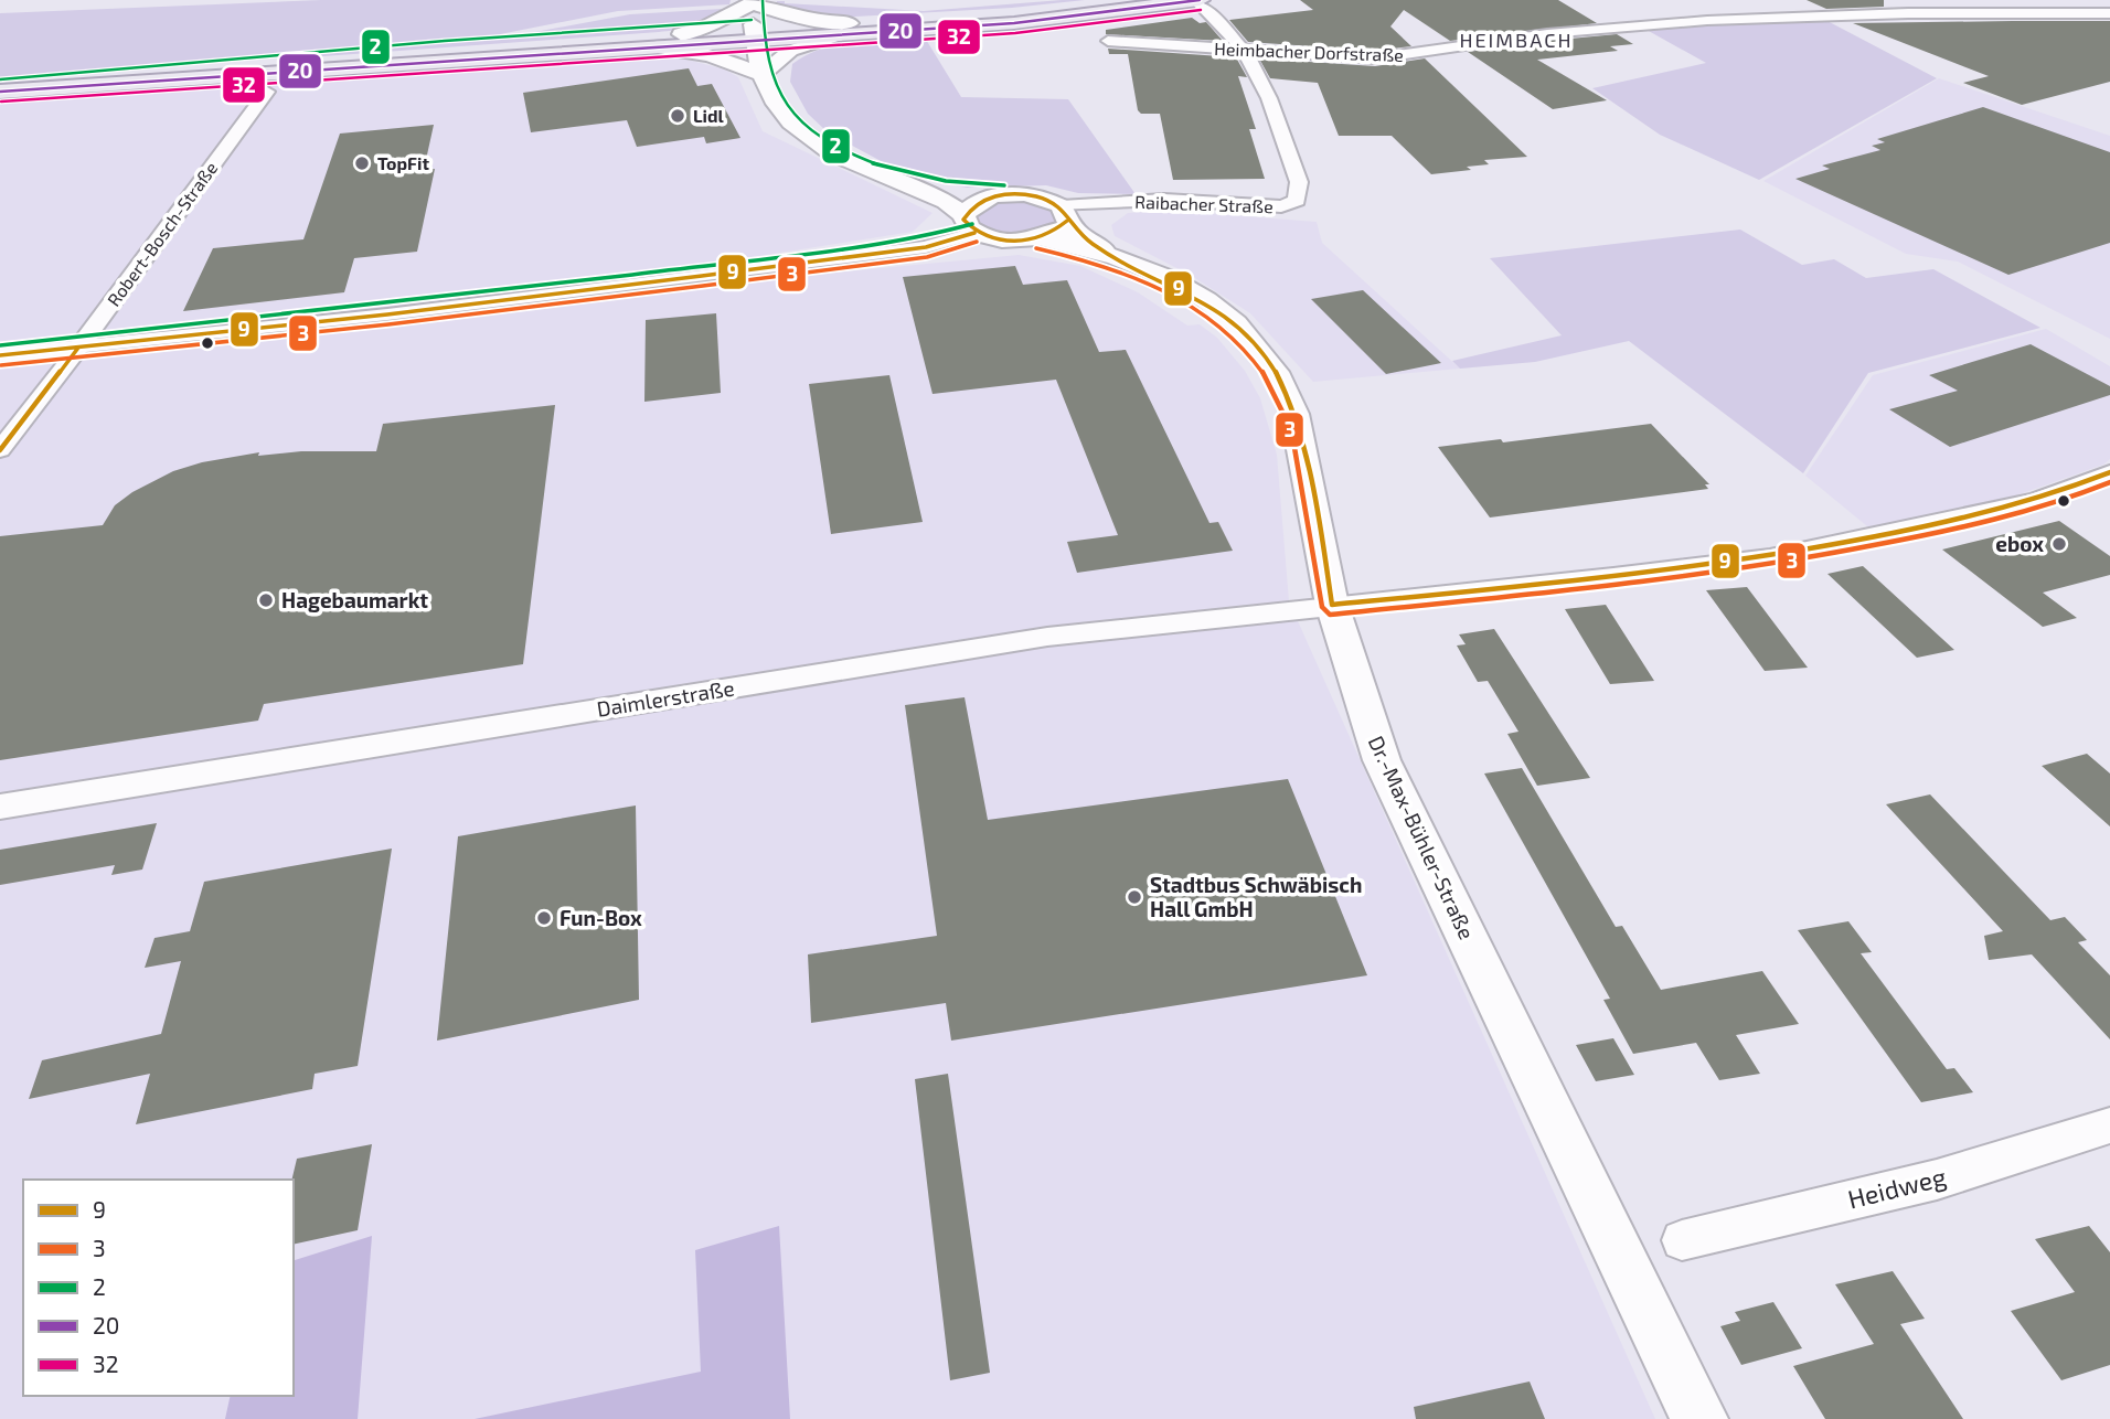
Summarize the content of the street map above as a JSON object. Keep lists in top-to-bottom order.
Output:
{
  "streets": {
    "street": [
      "Heimbacher Dorfstraße",
      "Raibacher Straße",
      "Robert-Bosch-Straße",
      "Daimlerstraße",
      "Dr.-Max-Bühler-Straße",
      "Heidweg"
    ]
  },
  "crossings": [
    ["Heimbacher Dorfstraße", "Raibacher Straße"],
    ["Raibacher Straße", "Dr.-Max-Bühler-Straße"],
    ["Daimlerstraße", "Dr.-Max-Bühler-Straße"]
  ],
  "districts": ["HEIMBACH"],
  "places": [
    "Lidl",
    "TopFit",
    "ebox",
    "Hagebaumarkt",
    "Stadtbus Schwäbisch Hall GmbH",
    "Fun-Box"
  ],
  "lines": [
    "transit line 2",
    "transit line 20",
    "transit line 32",
    "transit line 9",
    "transit line 3"
  ],
  "legend": [
    "9",
    "3",
    "2",
    "20",
    "32"
  ]
}
